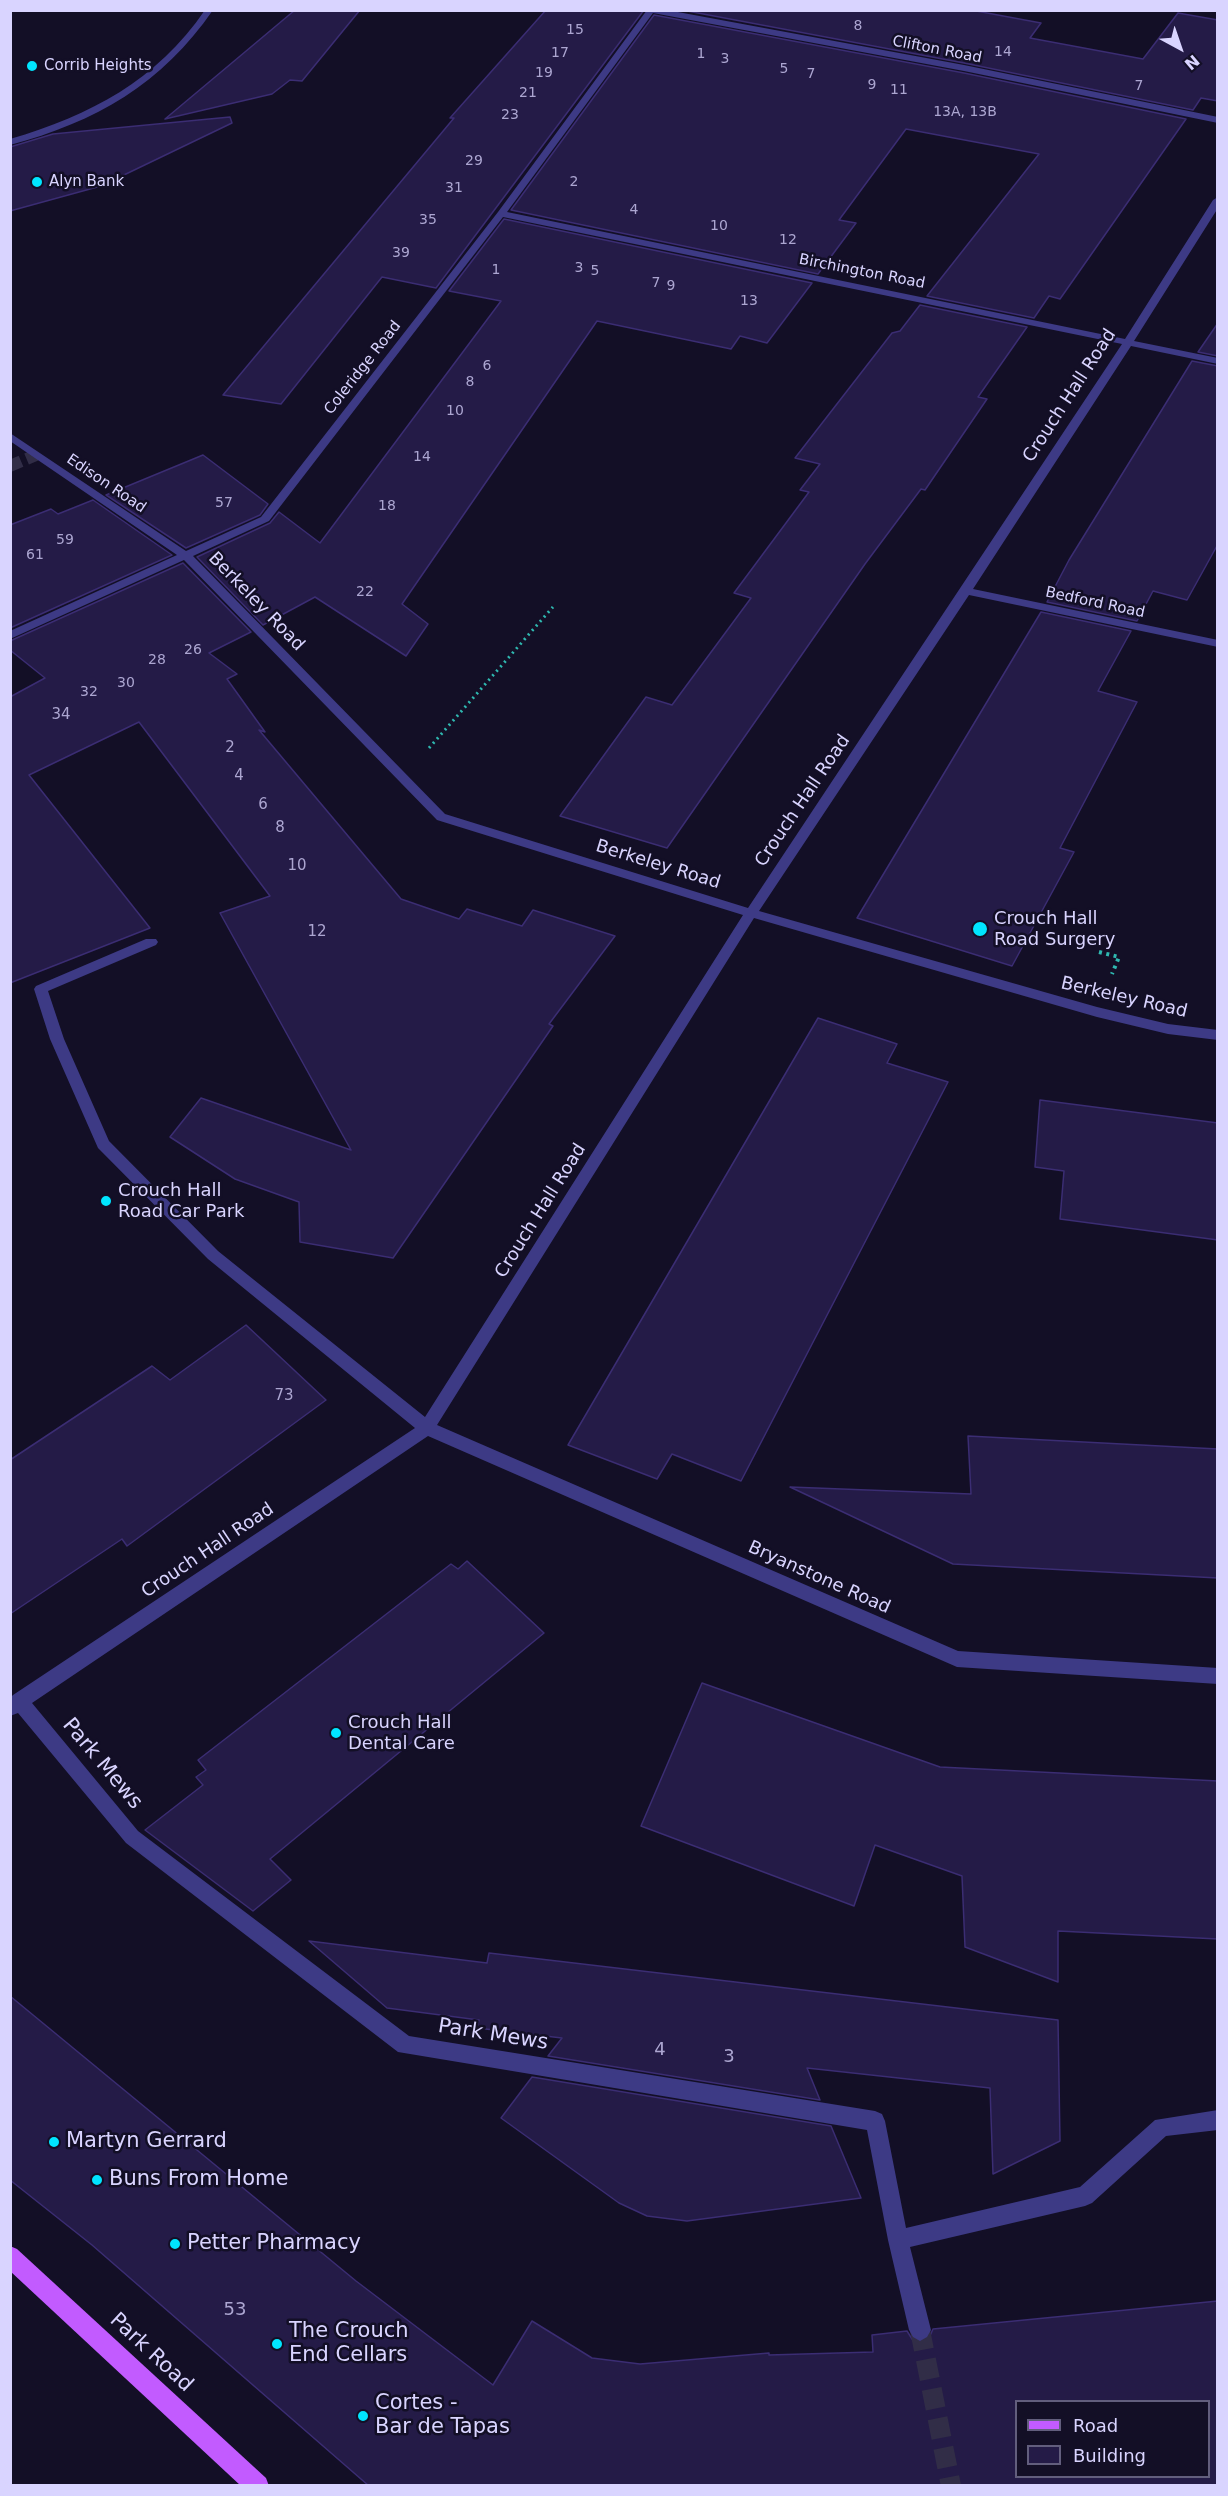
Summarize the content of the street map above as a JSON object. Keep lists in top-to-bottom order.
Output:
{
  "streets": {
    "main road": ["Park Road"],
    "street": [
      "Clifton Road",
      "Birchington Road",
      "Coleridge Road",
      "Crouch Hall Road",
      "Edison Road",
      "Berkeley Road",
      "Bedford Road",
      "Bryanstone Road",
      "Park Mews"
    ]
  },
  "crossings": [
    ["Clifton Road", "Coleridge Road"],
    ["Birchington Road", "Coleridge Road"],
    ["Birchington Road", "Crouch Hall Road"],
    ["Coleridge Road", "Edison Road"],
    ["Coleridge Road", "Berkeley Road"],
    ["Crouch Hall Road", "Berkeley Road"],
    ["Crouch Hall Road", "Bedford Road"],
    ["Crouch Hall Road", "Bryanstone Road"],
    ["Crouch Hall Road", "Park Mews"],
    ["Edison Road", "Berkeley Road"]
  ],
  "places": [
    "Corrib Heights",
    "Alyn Bank",
    "Crouch Hall Road Surgery",
    "Crouch Hall Road Car Park",
    "Crouch Hall Dental Care",
    "Martyn Gerrard",
    "Buns From Home",
    "Petter Pharmacy",
    "The Crouch End Cellars",
    "Cortes - Bar de Tapas"
  ],
  "house_numbers": [
    "8",
    "15",
    "14",
    "17",
    "1",
    "3",
    "5",
    "19",
    "7",
    "9",
    "7",
    "11",
    "21",
    "13A, 13B",
    "23",
    "29",
    "2",
    "31",
    "4",
    "35",
    "10",
    "12",
    "39",
    "3",
    "1",
    "5",
    "7",
    "9",
    "13",
    "6",
    "8",
    "10",
    "14",
    "57",
    "18",
    "59",
    "61",
    "22",
    "26",
    "28",
    "30",
    "32",
    "34",
    "2",
    "4",
    "6",
    "8",
    "10",
    "12",
    "73",
    "4",
    "3",
    "53"
  ],
  "legend": ["Road", "Building"],
  "north": "bottom right"
}
